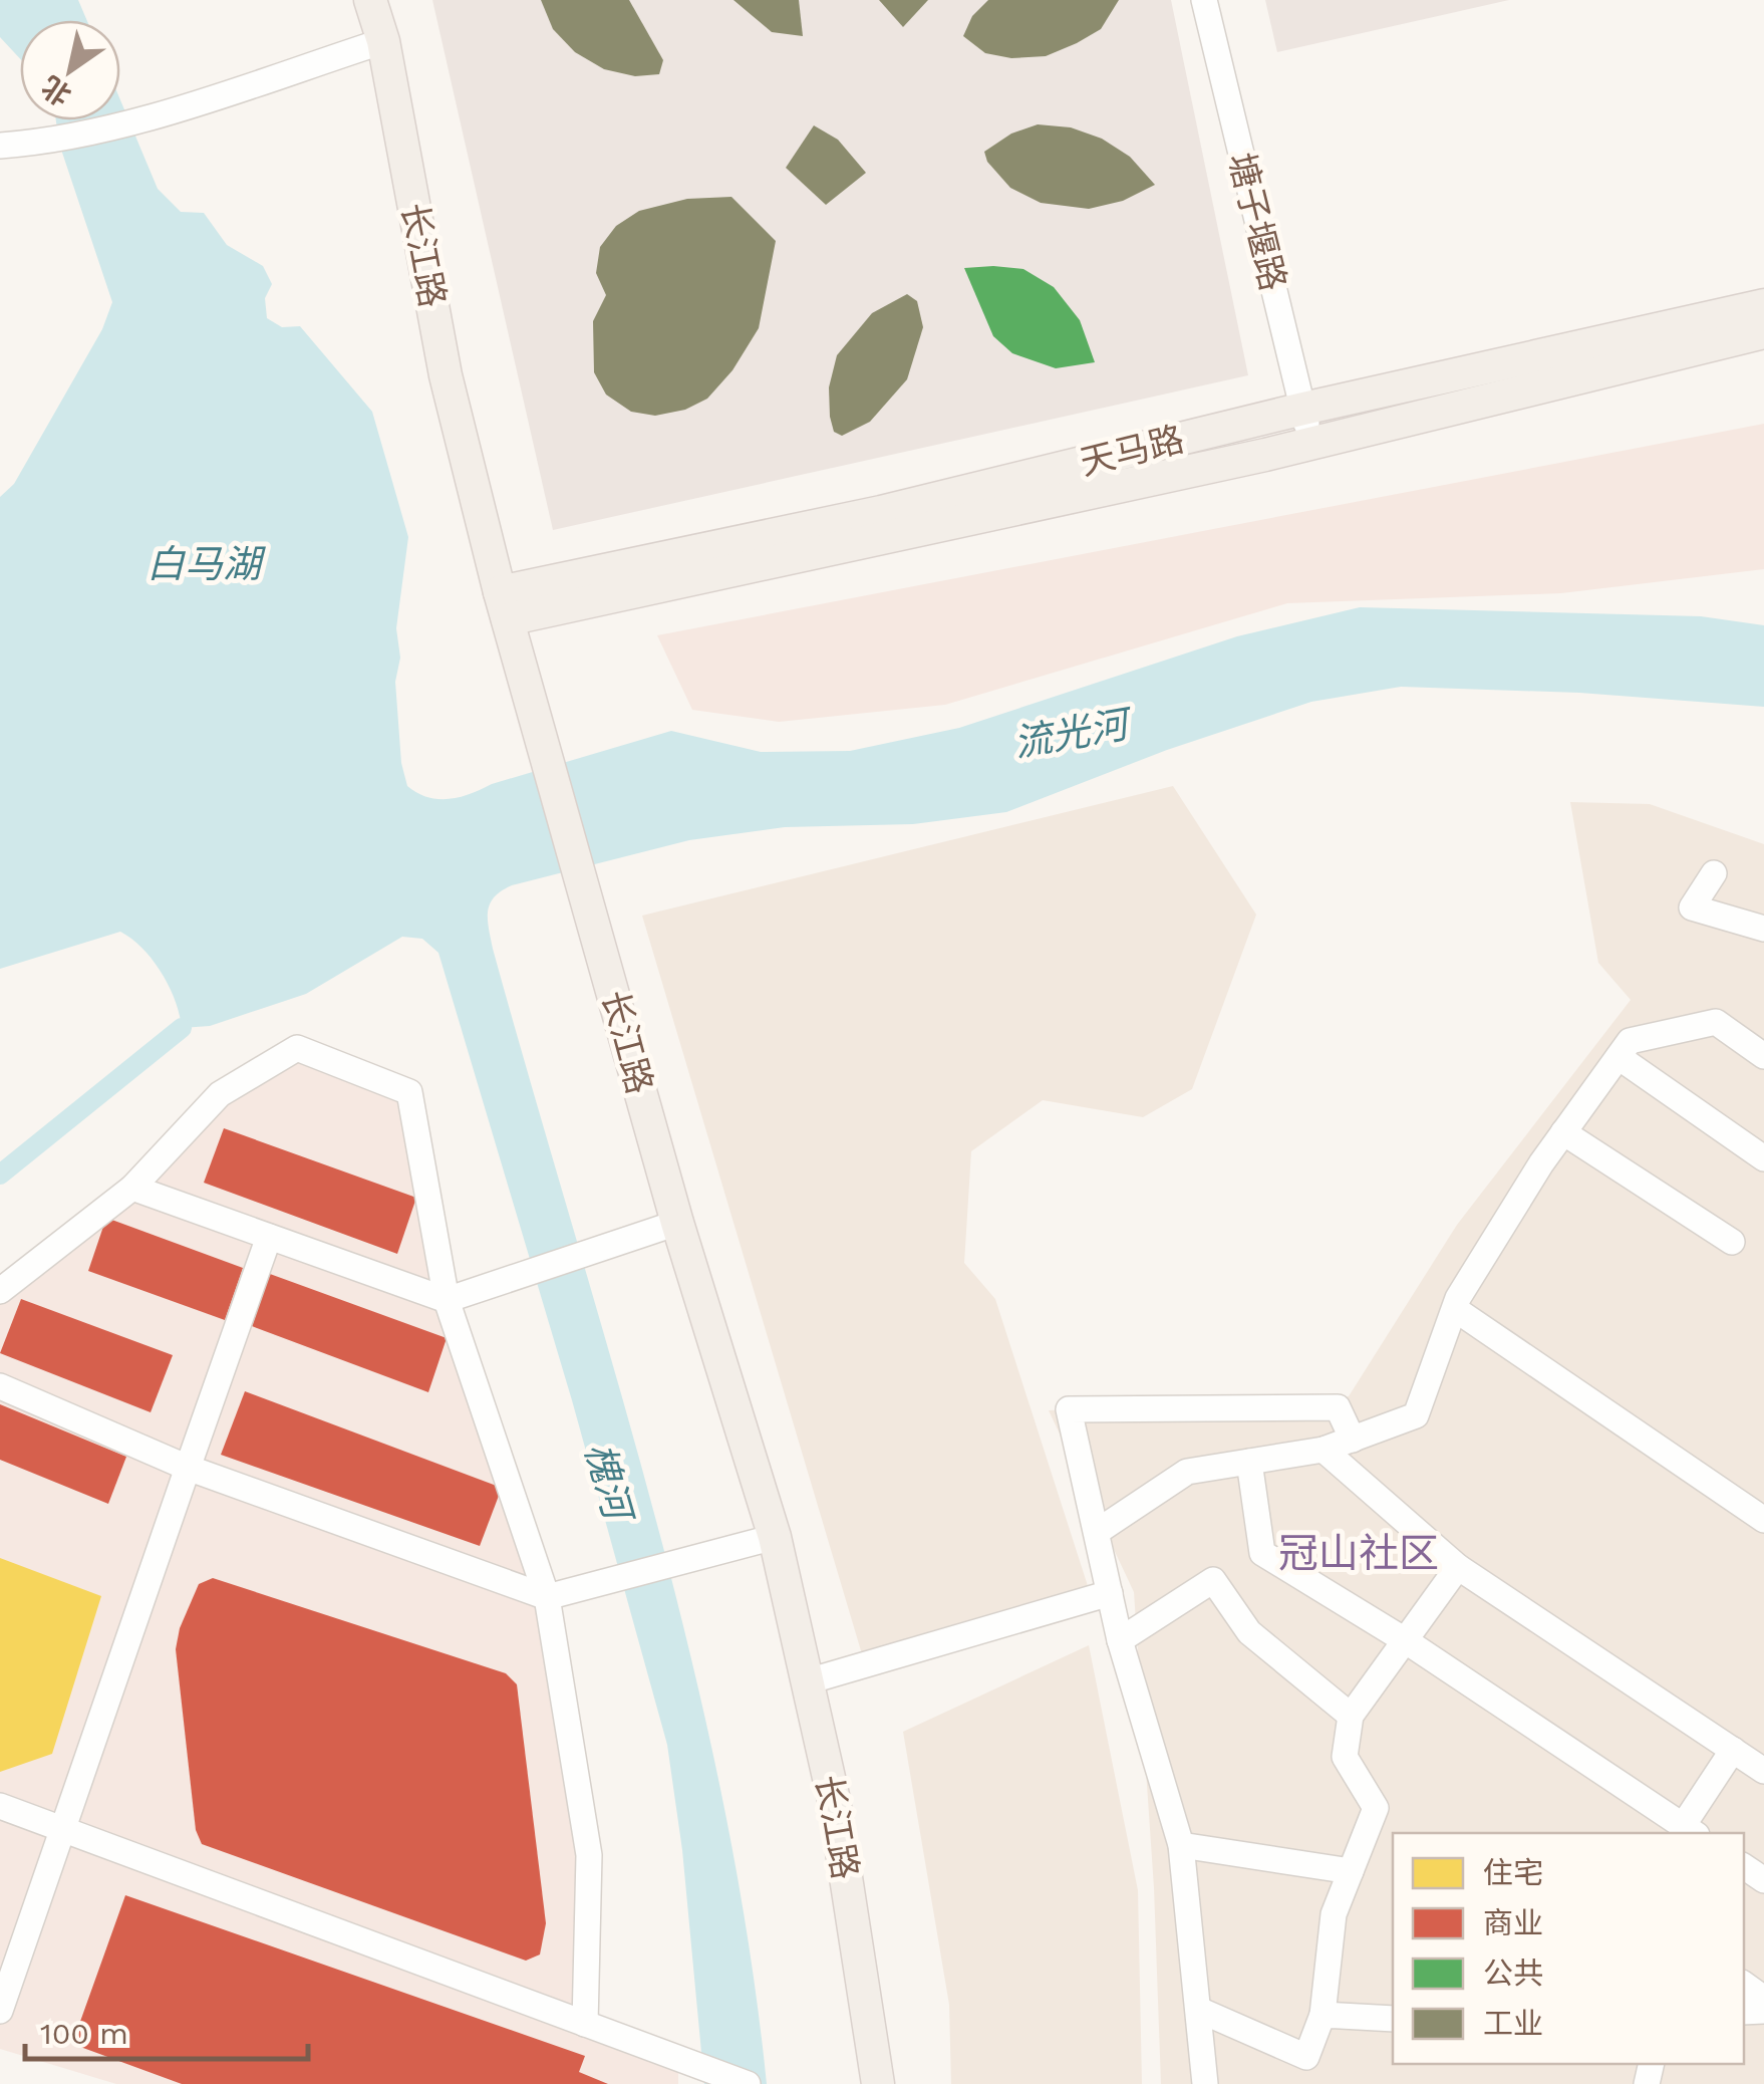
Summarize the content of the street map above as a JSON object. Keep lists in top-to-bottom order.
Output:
{
  "streets": {
    "main road": ["长江路", "天马路"],
    "street": ["塘子堰路"]
  },
  "crossings": [
    ["塘子堰路", "天马路"],
    ["长江路", "天马路"]
  ],
  "districts": ["冠山社区"],
  "water": ["白马湖", "流光河", "槐河"],
  "legend": [
    "住宅",
    "商业",
    "公共",
    "工业"
  ],
  "scale_bar": "100 m",
  "north": "bottom left"
}
